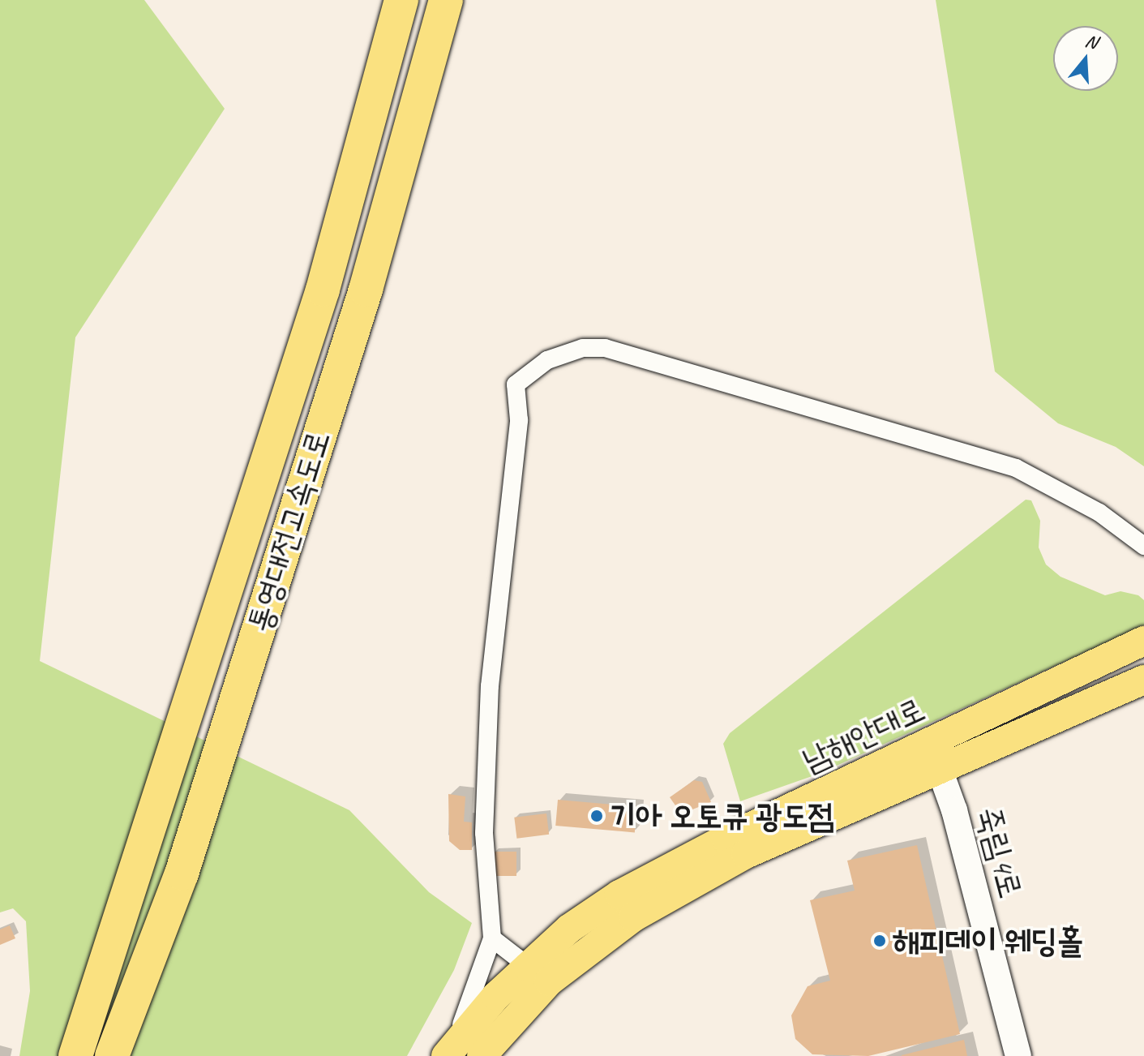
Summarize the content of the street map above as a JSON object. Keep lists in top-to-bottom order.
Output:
{
  "streets": {
    "highway": ["통영대전고속도로"],
    "main road": ["남해안대로"],
    "street": ["죽림4로"]
  },
  "crossings": [
    ["남해안대로", "죽림4로"]
  ],
  "places": ["기아 오토큐 광도점", "해피데이 웨딩홀"],
  "north": "top"
}
